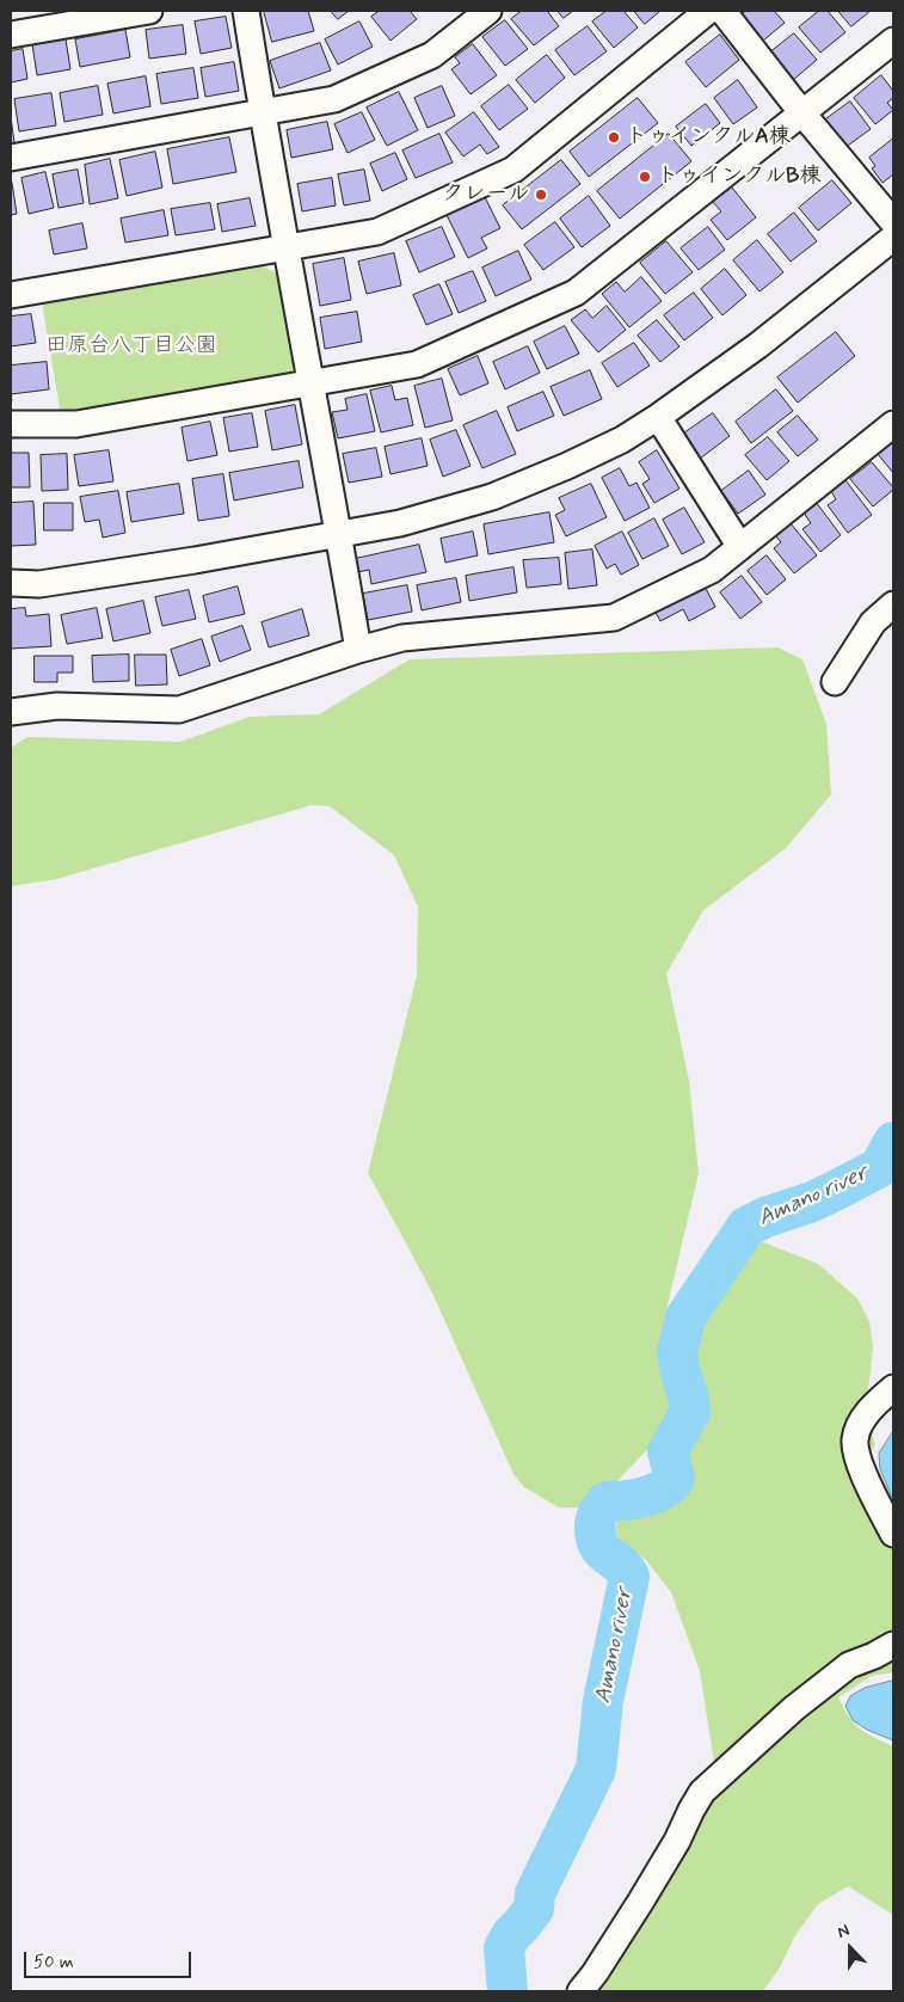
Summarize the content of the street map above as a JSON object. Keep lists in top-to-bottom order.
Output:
{
  "water": ["Amano river"],
  "parks": ["田原台八丁目公園"],
  "places": ["トゥインクルA棟", "トゥインクルB棟", "クレール"],
  "scale_bar": "50 m",
  "north": "top"
}
